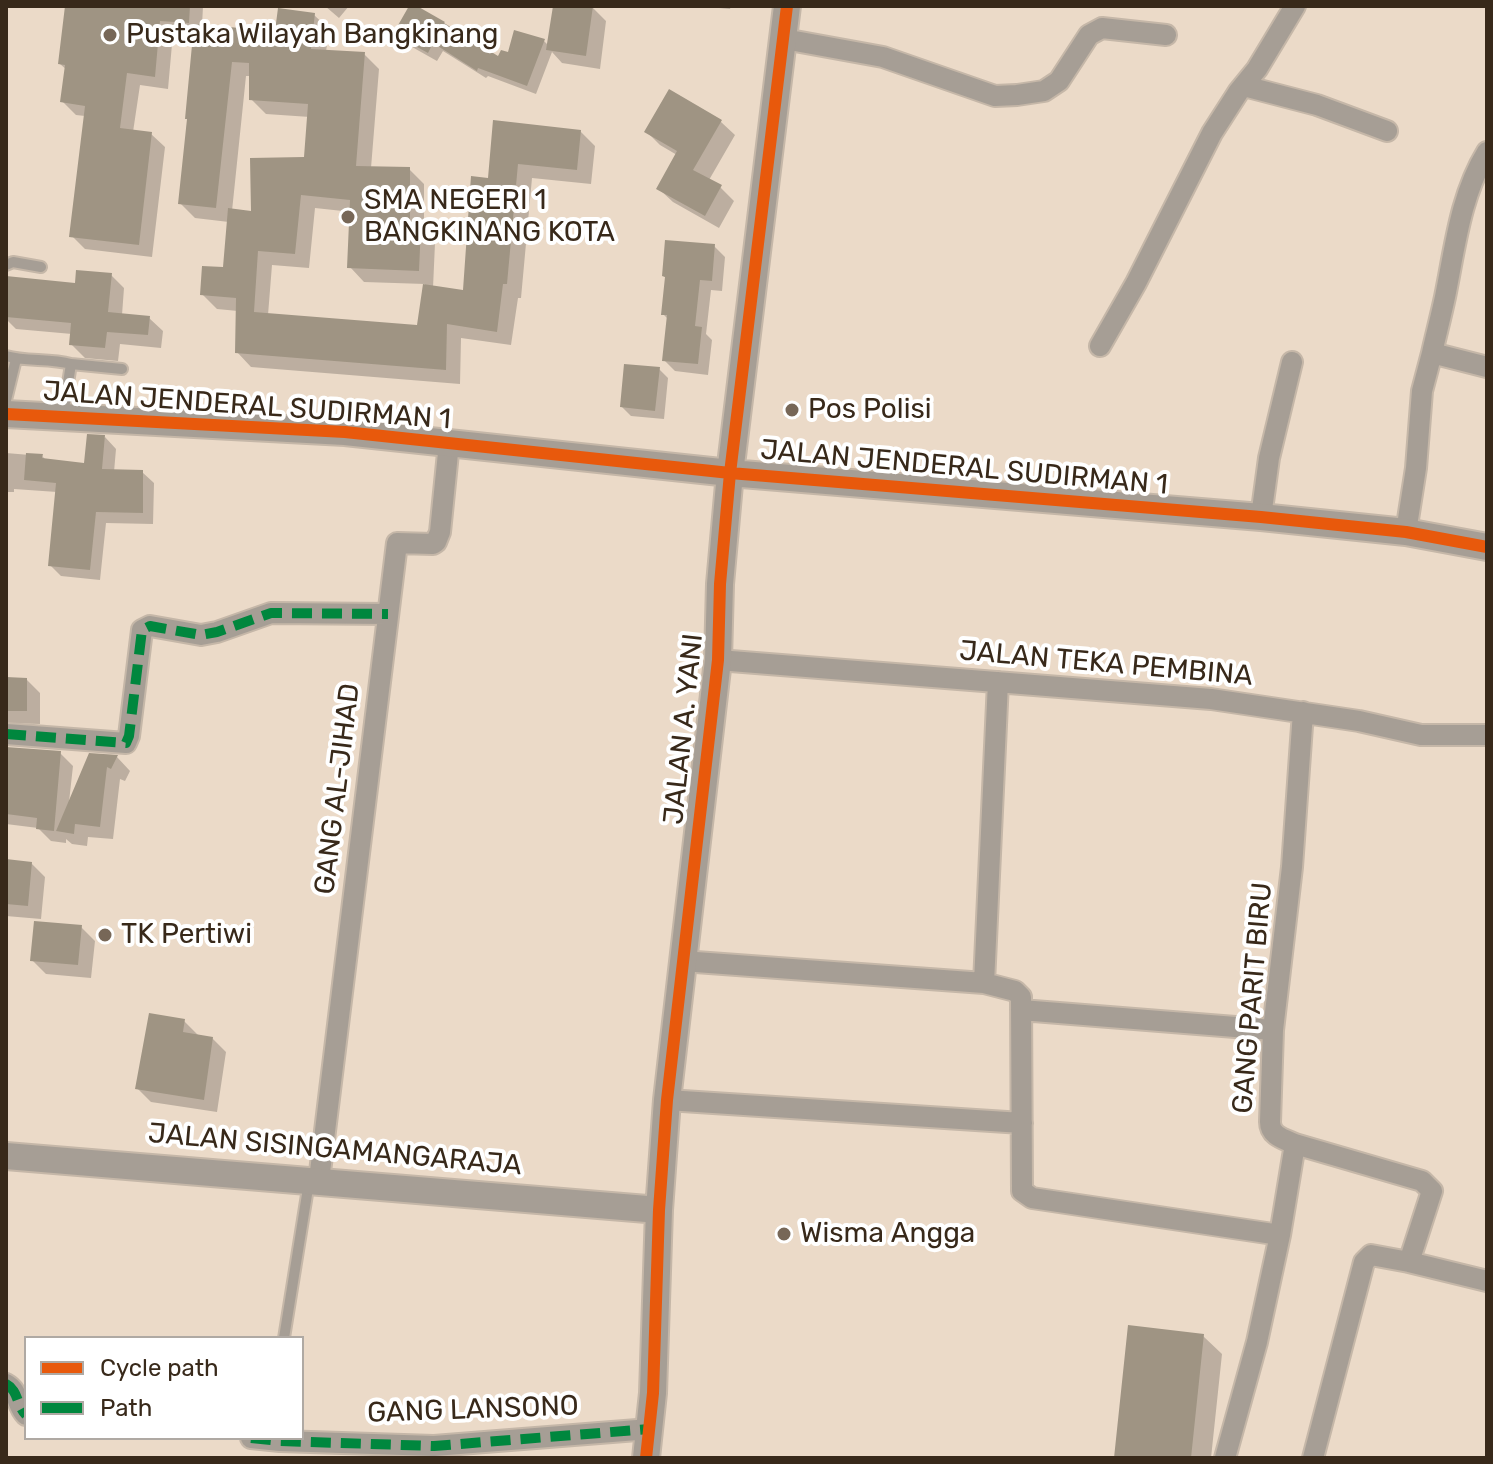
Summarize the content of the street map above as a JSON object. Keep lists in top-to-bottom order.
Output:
{
  "streets": {
    "street": [
      "JALAN JENDERAL SUDIRMAN 1",
      "JALAN TEKA PEMBINA",
      "JALAN A. YANI",
      "GANG AL-JIHAD",
      "GANG PARIT BIRU",
      "JALAN SISINGAMANGARAJA",
      "GANG LANSONO"
    ]
  },
  "crossings": [
    ["JALAN JENDERAL SUDIRMAN 1", "JALAN A. YANI"],
    ["JALAN JENDERAL SUDIRMAN 1", "GANG AL-JIHAD"],
    ["JALAN TEKA PEMBINA", "JALAN A. YANI"],
    ["JALAN TEKA PEMBINA", "GANG PARIT BIRU"],
    ["JALAN A. YANI", "JALAN SISINGAMANGARAJA"],
    ["JALAN A. YANI", "GANG LANSONO"],
    ["GANG AL-JIHAD", "JALAN SISINGAMANGARAJA"]
  ],
  "places": [
    "Pustaka Wilayah Bangkinang",
    "SMA NEGERI 1 BANGKINANG KOTA",
    "Pos Polisi",
    "TK Pertiwi",
    "Wisma Angga"
  ],
  "legend": ["Cycle path", "Path"]
}
